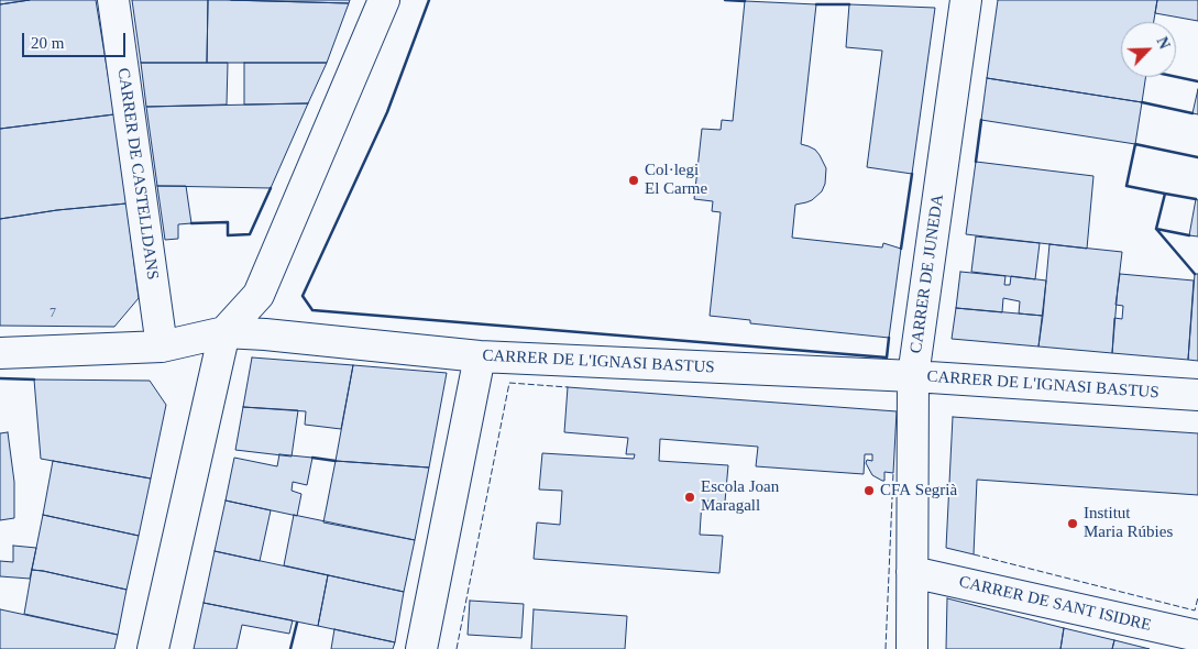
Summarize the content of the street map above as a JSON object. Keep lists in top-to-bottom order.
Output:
{
  "streets": {
    "street": [
      "CARRER DE CASTELLDANS",
      "CARRER DE JUNEDA",
      "CARRER DE L'IGNASI BASTUS",
      "CARRER DE SANT ISIDRE"
    ]
  },
  "crossings": [
    ["CARRER DE CASTELLDANS", "CARRER DE L'IGNASI BASTUS"],
    ["CARRER DE JUNEDA", "CARRER DE L'IGNASI BASTUS"],
    ["CARRER DE JUNEDA", "CARRER DE SANT ISIDRE"]
  ],
  "places": [
    "Col·legi El Carme",
    "CFA Segrià",
    "Escola Joan Maragall",
    "Institut Maria Rúbies"
  ],
  "house_numbers": ["7"],
  "scale_bar": "20 m",
  "north": "top right"
}
